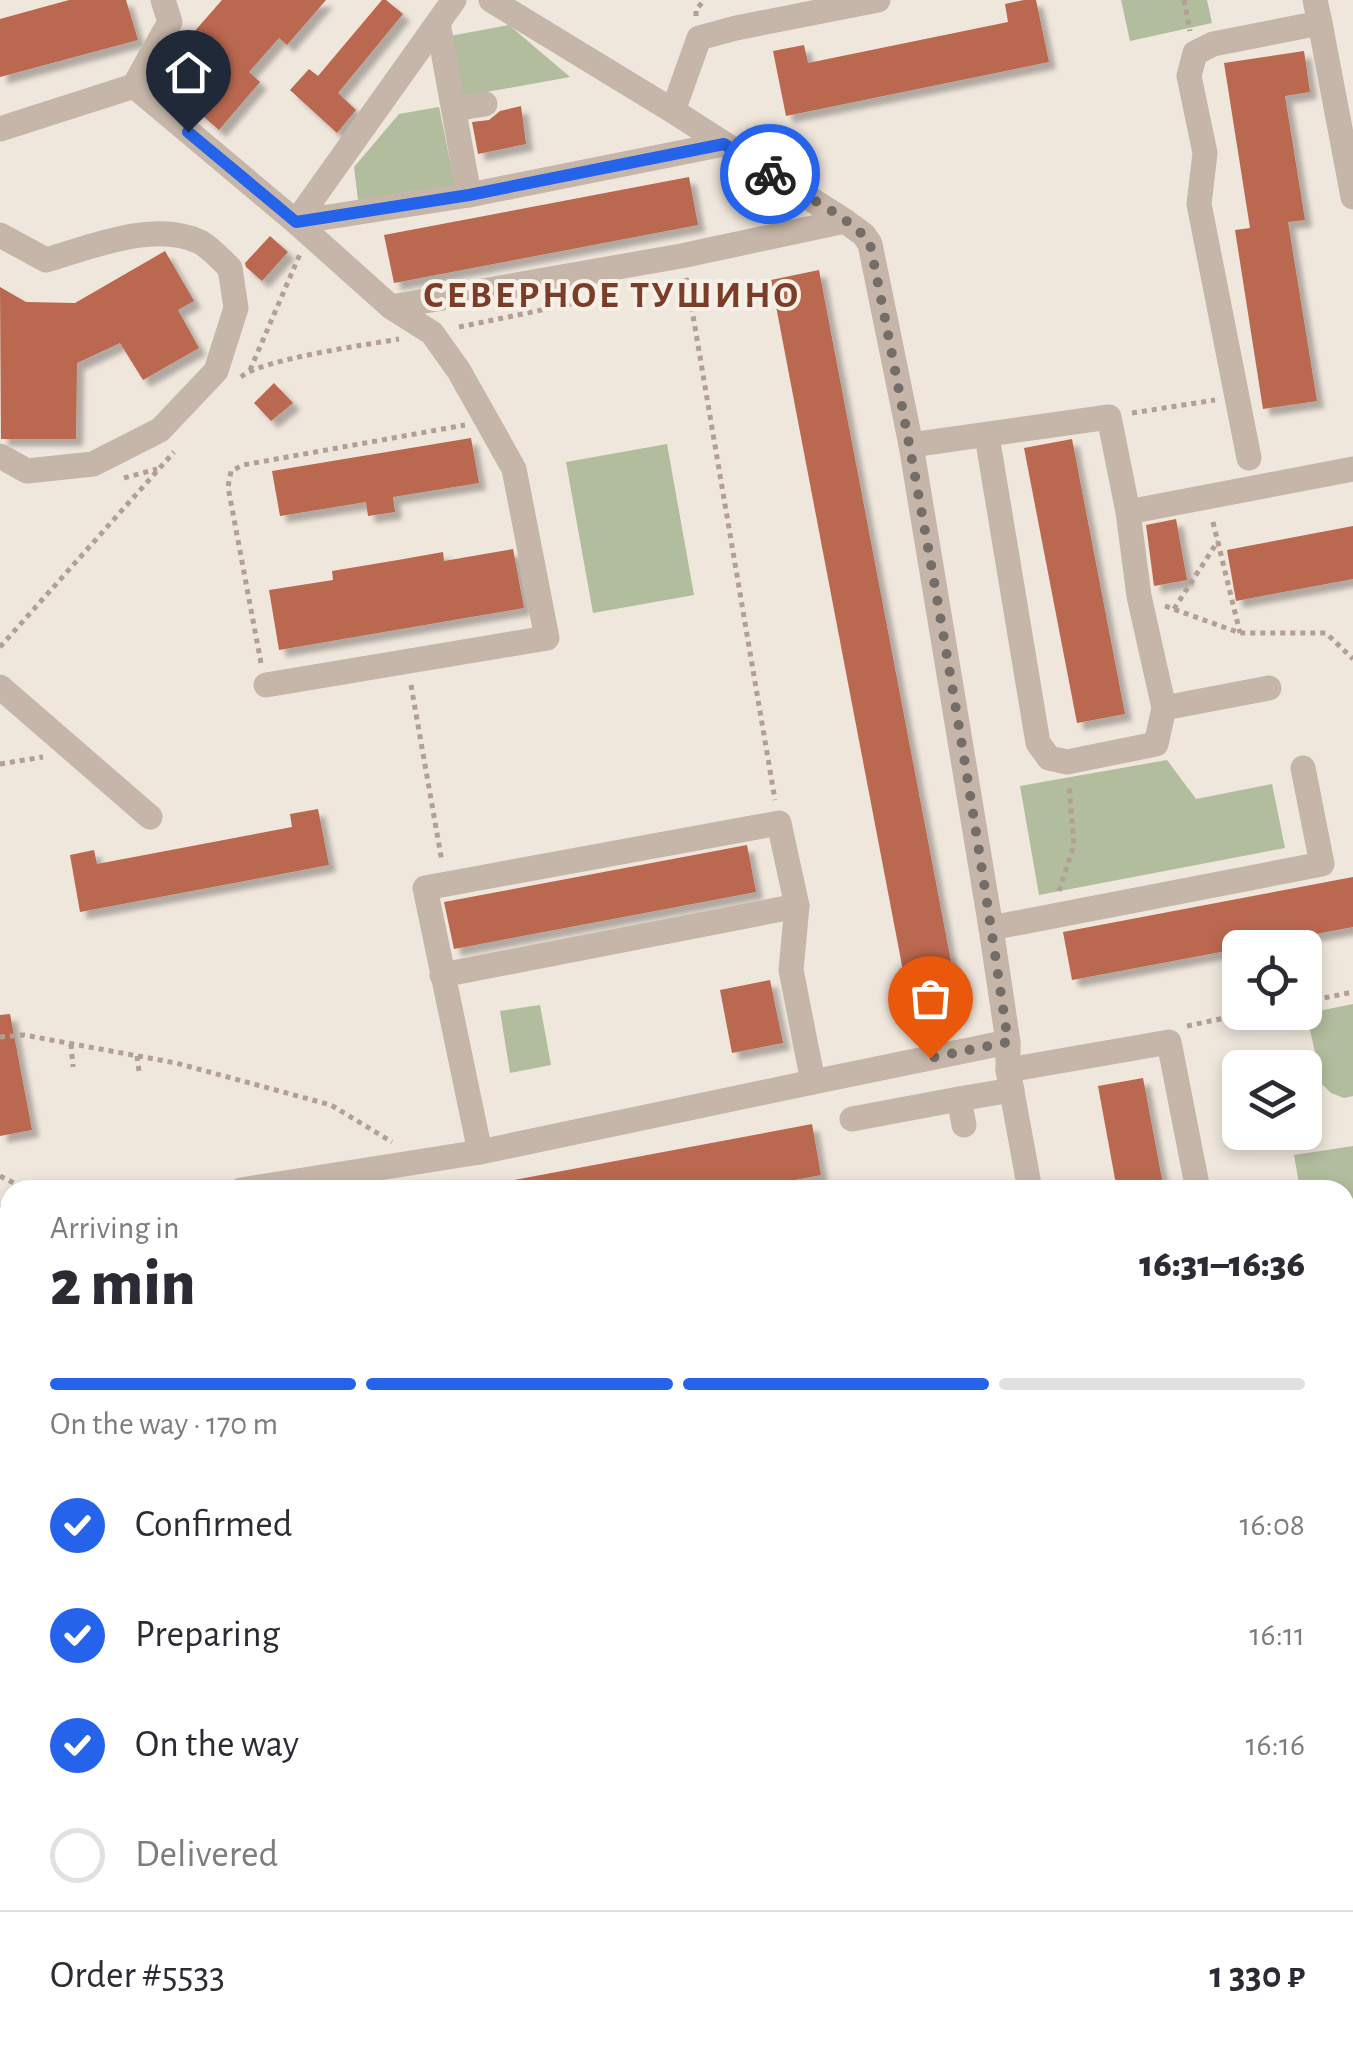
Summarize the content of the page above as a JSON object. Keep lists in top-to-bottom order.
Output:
{
  "districts": ["СЕВЕРНОЕ ТУШИНО"],
  "page": {
    "heading": ["2 min", "Arriving in", "16:31–16:36"],
    "panel": ["Order #5533", "1 330 ₽"],
    "bar": "On the way · 170 m",
    "list": [
      ["Confirmed", "16:08"],
      ["Preparing", "16:11"],
      ["On the way", "16:16"],
      "Delivered"
    ]
  }
}
